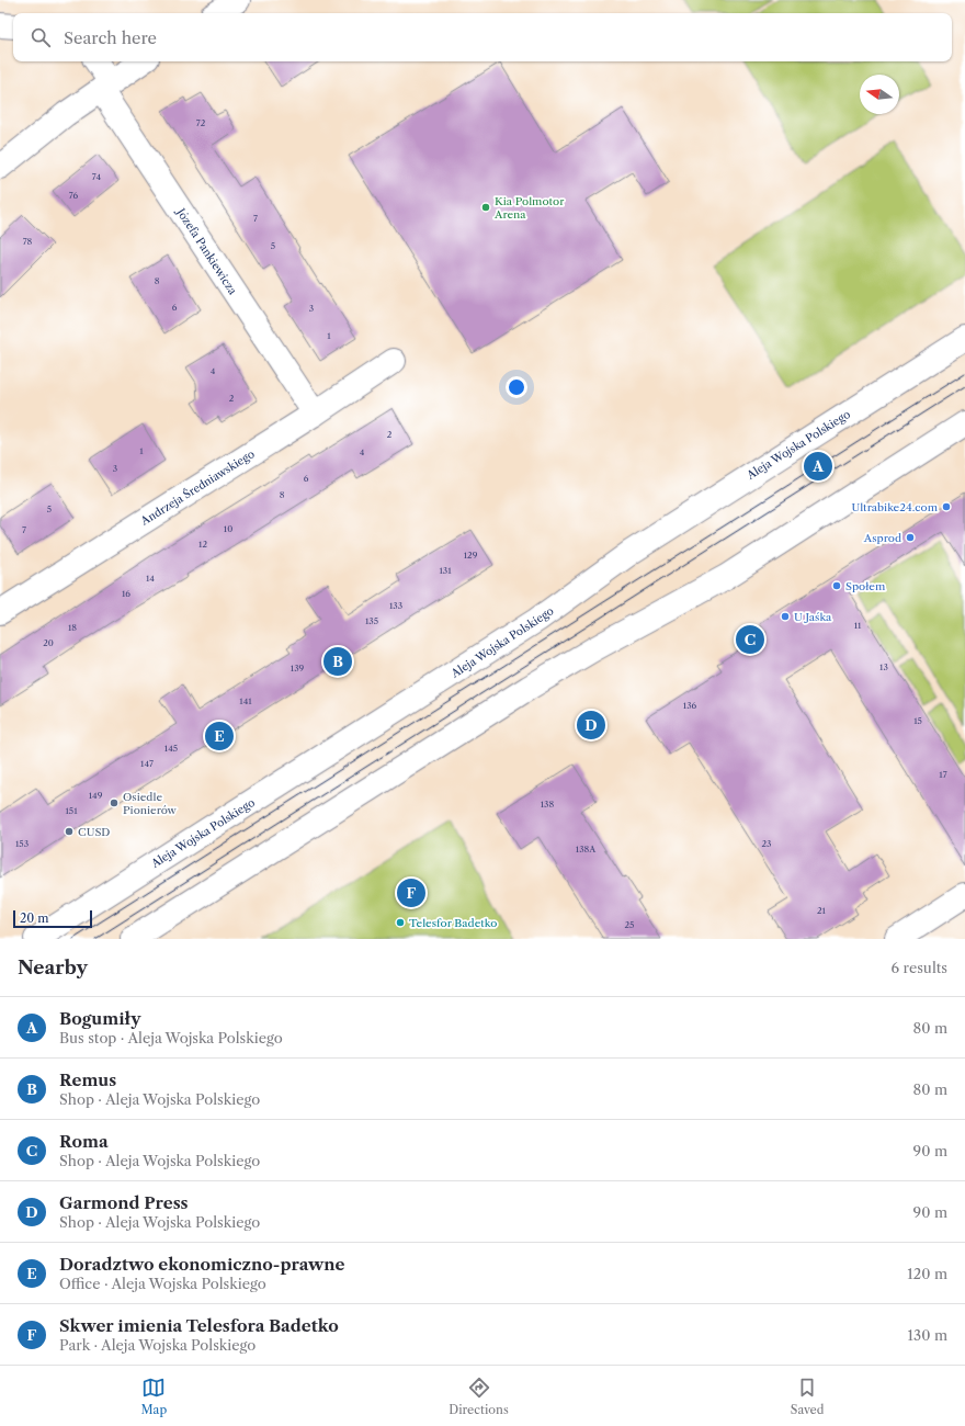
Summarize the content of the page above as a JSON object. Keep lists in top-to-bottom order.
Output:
{
  "streets": {
    "main road": ["Józefa Pankiewicza", "Aleja Wojska Polskiego", "Andrzeja Średniawskiego"]
  },
  "crossings": [
    ["Józefa Pankiewicza", "Andrzeja Średniawskiego"]
  ],
  "places": [
    "Kia Polmotor Arena",
    "Ultrabike24.com",
    "Asprod",
    "Społem",
    "U Jaśka",
    "Osiedle Pionierów",
    "CUSD",
    "Telesfor Badetko"
  ],
  "house_numbers": [
    "72",
    "74",
    "76",
    "7",
    "78",
    "5",
    "8",
    "6",
    "3",
    "1",
    "4",
    "2",
    "2",
    "1",
    "4",
    "3",
    "6",
    "8",
    "5",
    "10",
    "7",
    "12",
    "129",
    "131",
    "14",
    "16",
    "133",
    "135",
    "11",
    "18",
    "20",
    "13",
    "139",
    "141",
    "136",
    "15",
    "145",
    "147",
    "17",
    "149",
    "138",
    "151",
    "153",
    "23",
    "138A",
    "21",
    "25"
  ],
  "scale_bar": "20 m",
  "north": "left",
  "page": {
    "search": "Search here",
    "pins": [
      "A",
      "C",
      "B",
      "D",
      "E",
      "F"
    ],
    "scale": "20 m",
    "heading": ["Nearby", "6 results"],
    "list": [
      {
        "mark": "A",
        "name": "Bogumiły",
        "note": "Bus stop · Aleja Wojska Polskiego",
        "value": "80 m"
      },
      {
        "mark": "B",
        "name": "Remus",
        "note": "Shop · Aleja Wojska Polskiego",
        "value": "80 m"
      },
      {
        "mark": "C",
        "name": "Roma",
        "note": "Shop · Aleja Wojska Polskiego",
        "value": "90 m"
      },
      {
        "mark": "D",
        "name": "Garmond Press",
        "note": "Shop · Aleja Wojska Polskiego",
        "value": "90 m"
      },
      {
        "mark": "E",
        "name": "Doradztwo ekonomiczno-prawne",
        "note": "Office · Aleja Wojska Polskiego",
        "value": "120 m"
      },
      {
        "mark": "F",
        "name": "Skwer imienia Telesfora Badetko",
        "note": "Park · Aleja Wojska Polskiego",
        "value": "130 m"
      }
    ],
    "nav": ["Map", "Directions", "Saved"]
  }
}
